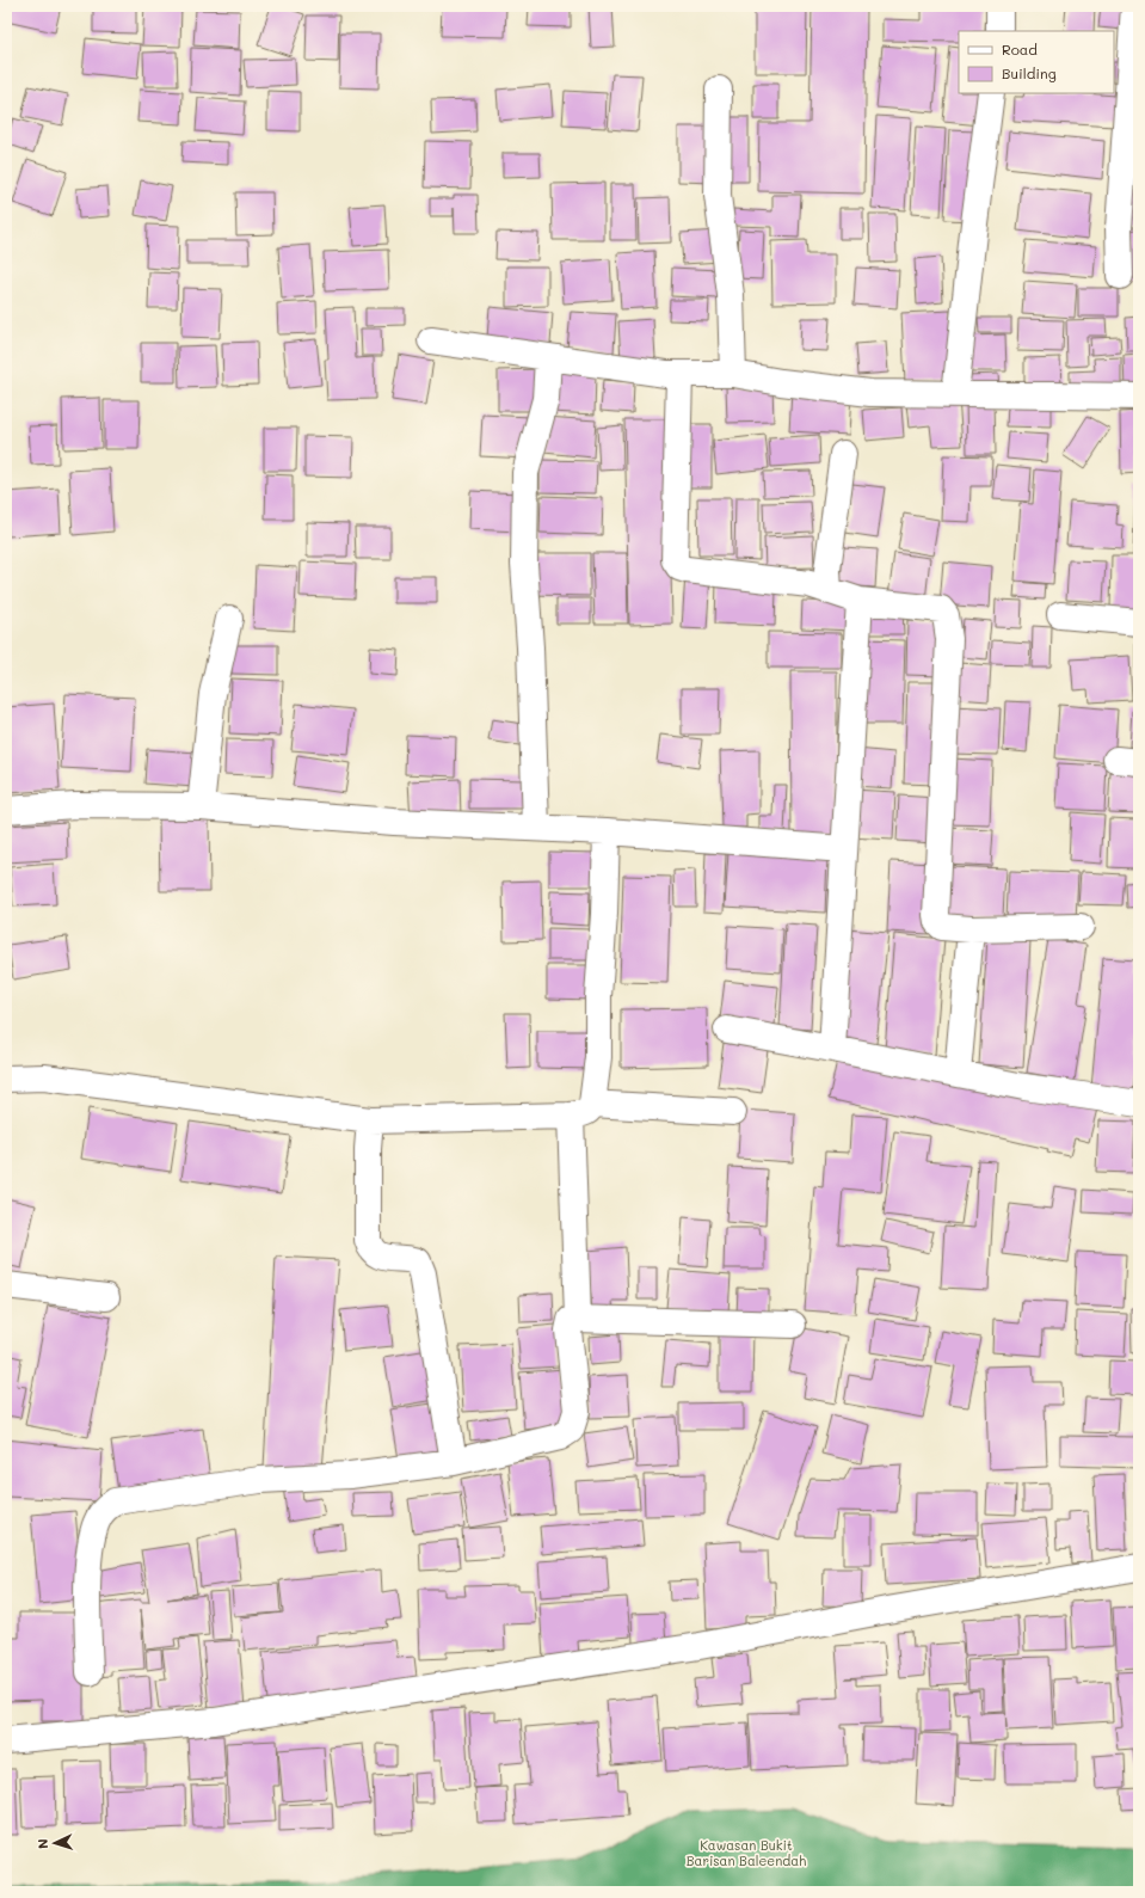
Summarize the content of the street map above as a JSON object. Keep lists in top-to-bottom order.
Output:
{
  "parks": ["Kawasan Bukit Barisan Baleendah"],
  "legend": ["Road", "Building"],
  "north": "left"
}
